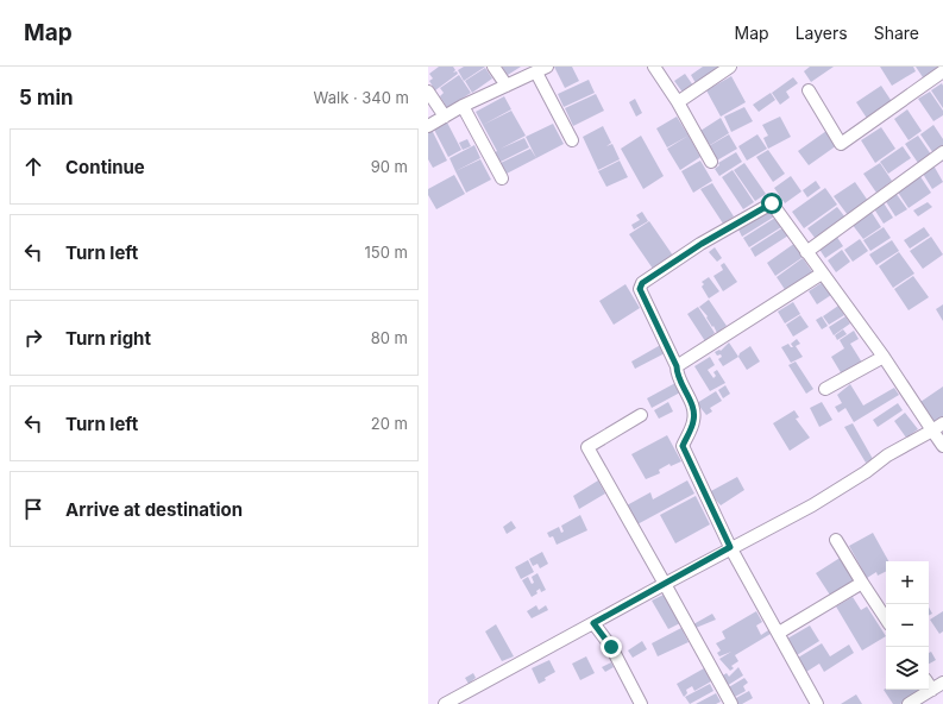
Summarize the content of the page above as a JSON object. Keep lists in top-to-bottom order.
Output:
{
  "page": {
    "header": "Map",
    "nav": ["Map", "Layers", "Share"],
    "heading": ["5 min", "Walk · 340 m"],
    "list": [
      ["Continue", "90 m"],
      ["Turn left", "150 m"],
      ["Turn right", "80 m"],
      ["Turn left", "20 m"],
      "Arrive at destination"
    ],
    "map_buttons": ["+", "−"]
  }
}
